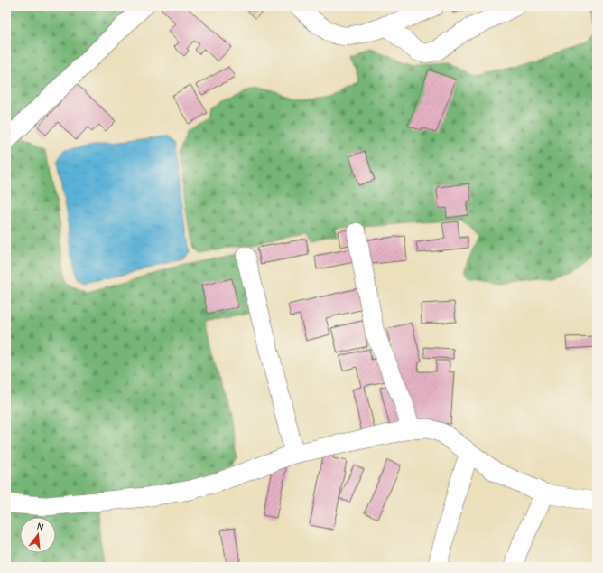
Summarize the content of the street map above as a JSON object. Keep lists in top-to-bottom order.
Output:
{
  "north": "top"
}
